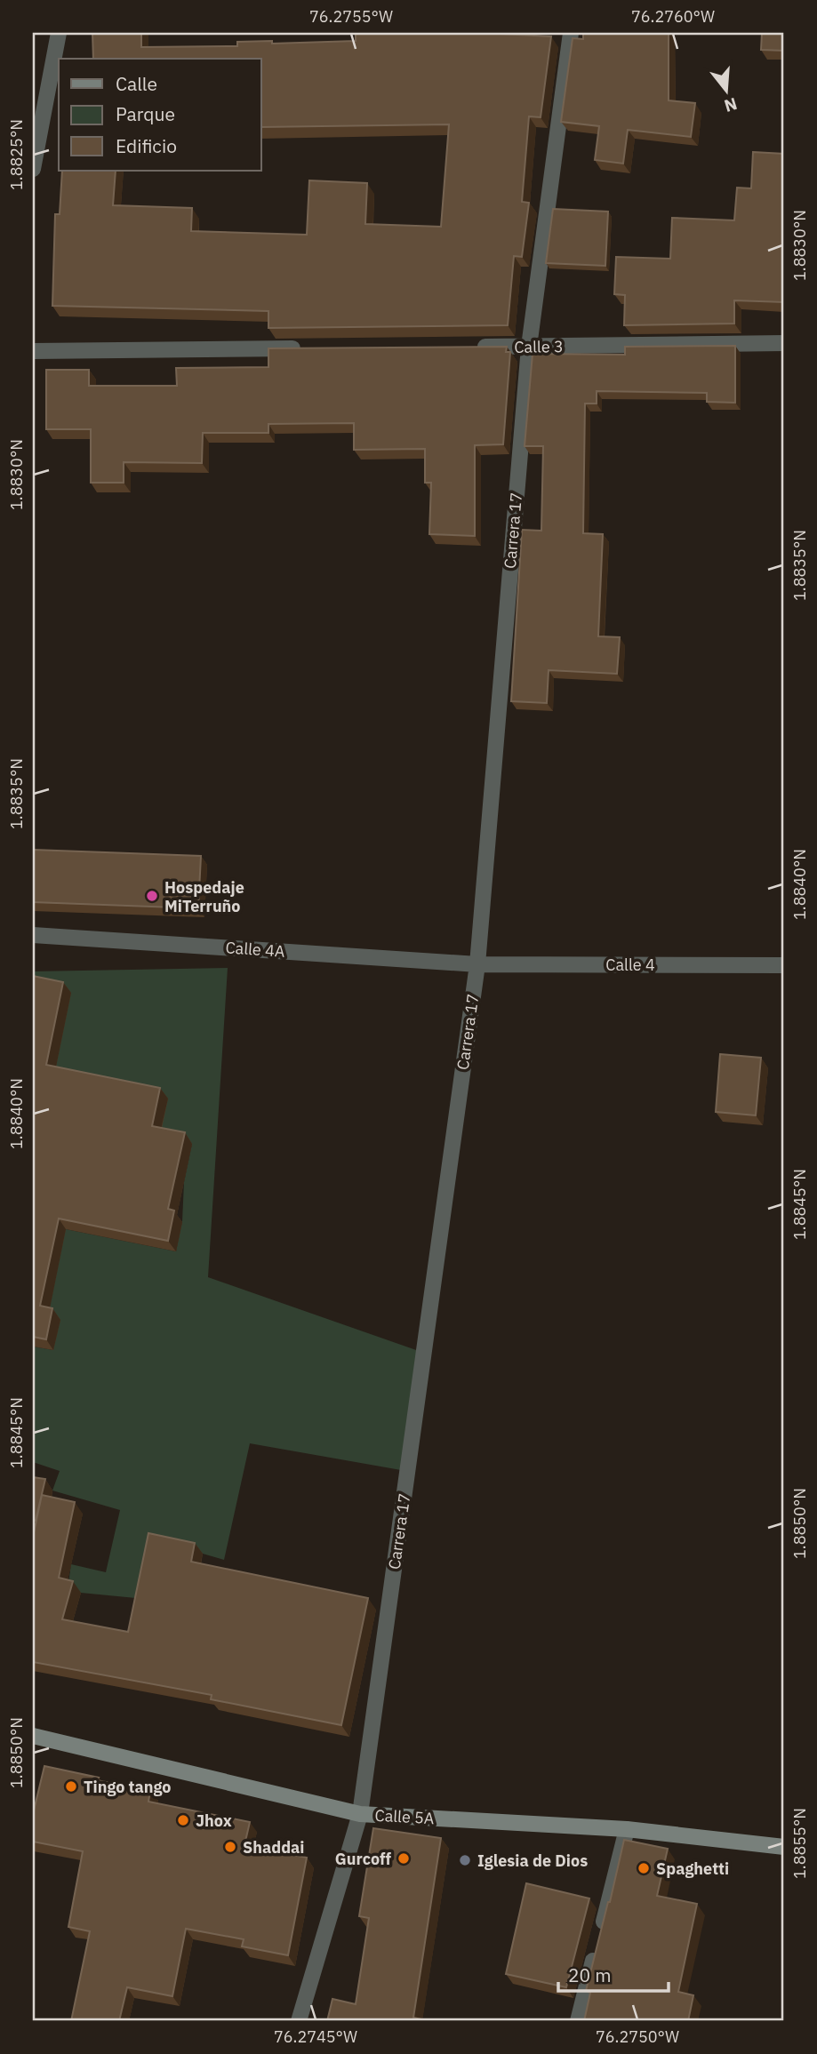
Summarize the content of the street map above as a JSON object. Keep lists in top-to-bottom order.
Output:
{
  "streets": {
    "main road": ["Calle 5A"],
    "street": [
      "Calle 3",
      "Carrera 17",
      "Calle 4A",
      "Calle 4"
    ]
  },
  "crossings": [
    ["Calle 3", "Carrera 17"],
    ["Carrera 17", "Calle 4A"],
    ["Carrera 17", "Calle 4"],
    ["Carrera 17", "Calle 5A"],
    ["Calle 4A", "Calle 4"]
  ],
  "places": [
    "Hospedaje MiTerruño",
    "Tingo tango",
    "Jhox",
    "Shaddai",
    "Gurcoff",
    "Iglesia de Dios",
    "Spaghetti"
  ],
  "legend": ["Calle", "Parque", "Edificio"],
  "scale_bar": "20 m",
  "north": "bottom",
  "coordinates": [
    "76.2755°W",
    "76.2760°W",
    "1.8825°N",
    "1.8830°N",
    "1.8835°N",
    "1.8840°N",
    "1.8845°N",
    "1.8850°N",
    "1.8855°N",
    "76.2745°W",
    "76.2750°W"
  ]
}
